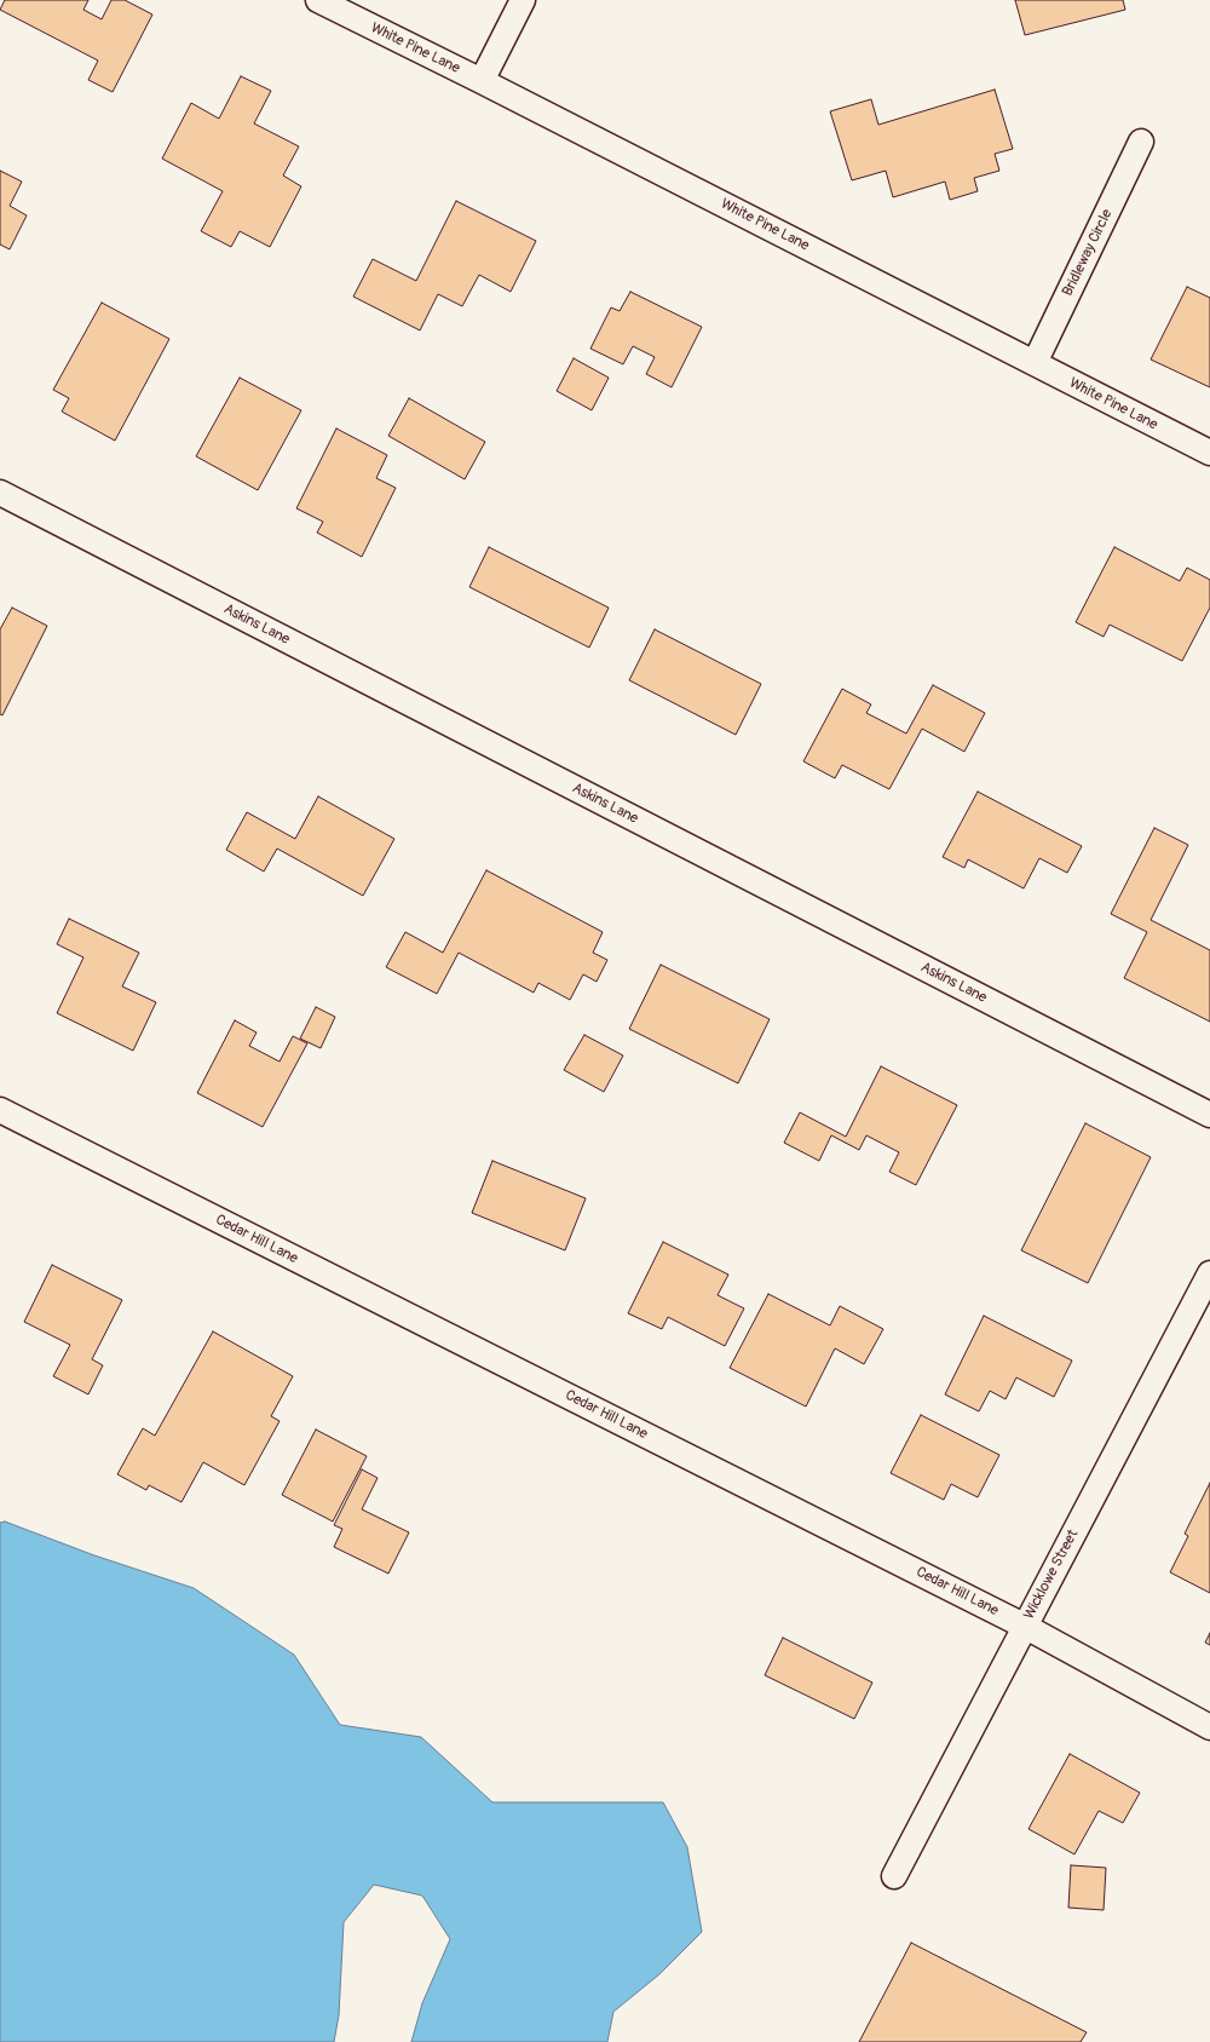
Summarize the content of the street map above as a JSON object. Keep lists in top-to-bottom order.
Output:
{
  "streets": {
    "street": [
      "White Pine Lane",
      "Bridleway Circle",
      "Askins Lane",
      "Cedar Hill Lane",
      "Wicklowe Street"
    ]
  },
  "crossings": [
    ["White Pine Lane", "Bridleway Circle"],
    ["Cedar Hill Lane", "Wicklowe Street"]
  ]
}
